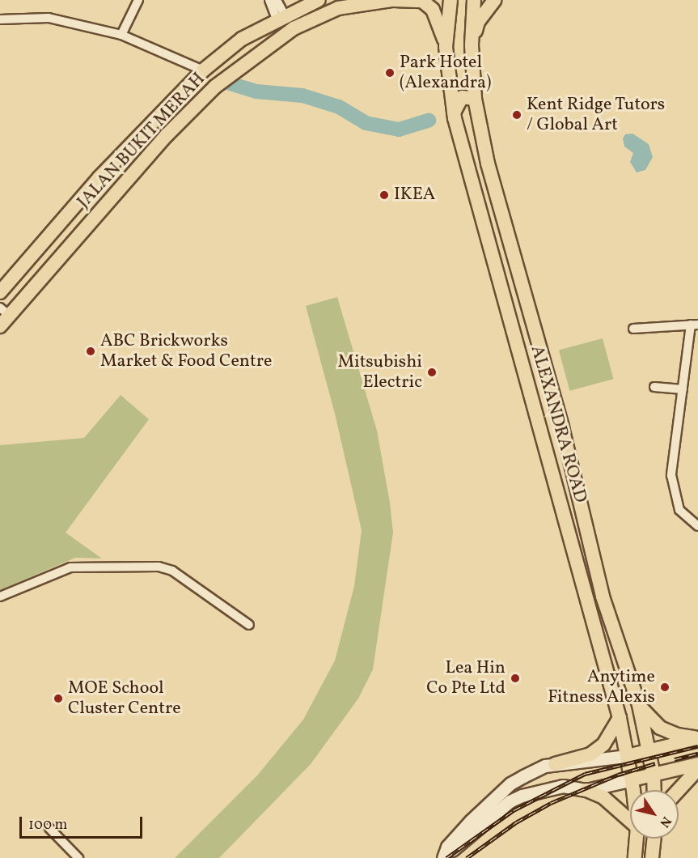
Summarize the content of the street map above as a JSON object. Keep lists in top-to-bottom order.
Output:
{
  "streets": {
    "main road": ["JALAN BUKIT MERAH", "ALEXANDRA ROAD"]
  },
  "crossings": [
    ["JALAN BUKIT MERAH", "ALEXANDRA ROAD"]
  ],
  "places": [
    "Park Hotel (Alexandra)",
    "Kent Ridge Tutors / Global Art",
    "IKEA",
    "ABC Brickworks Market & Food Centre",
    "Mitsubishi Electric",
    "Lea Hin Co Pte Ltd",
    "Anytime Fitness Alexis",
    "MOE School Cluster Centre"
  ],
  "scale_bar": "100 m",
  "north": "bottom right"
}
